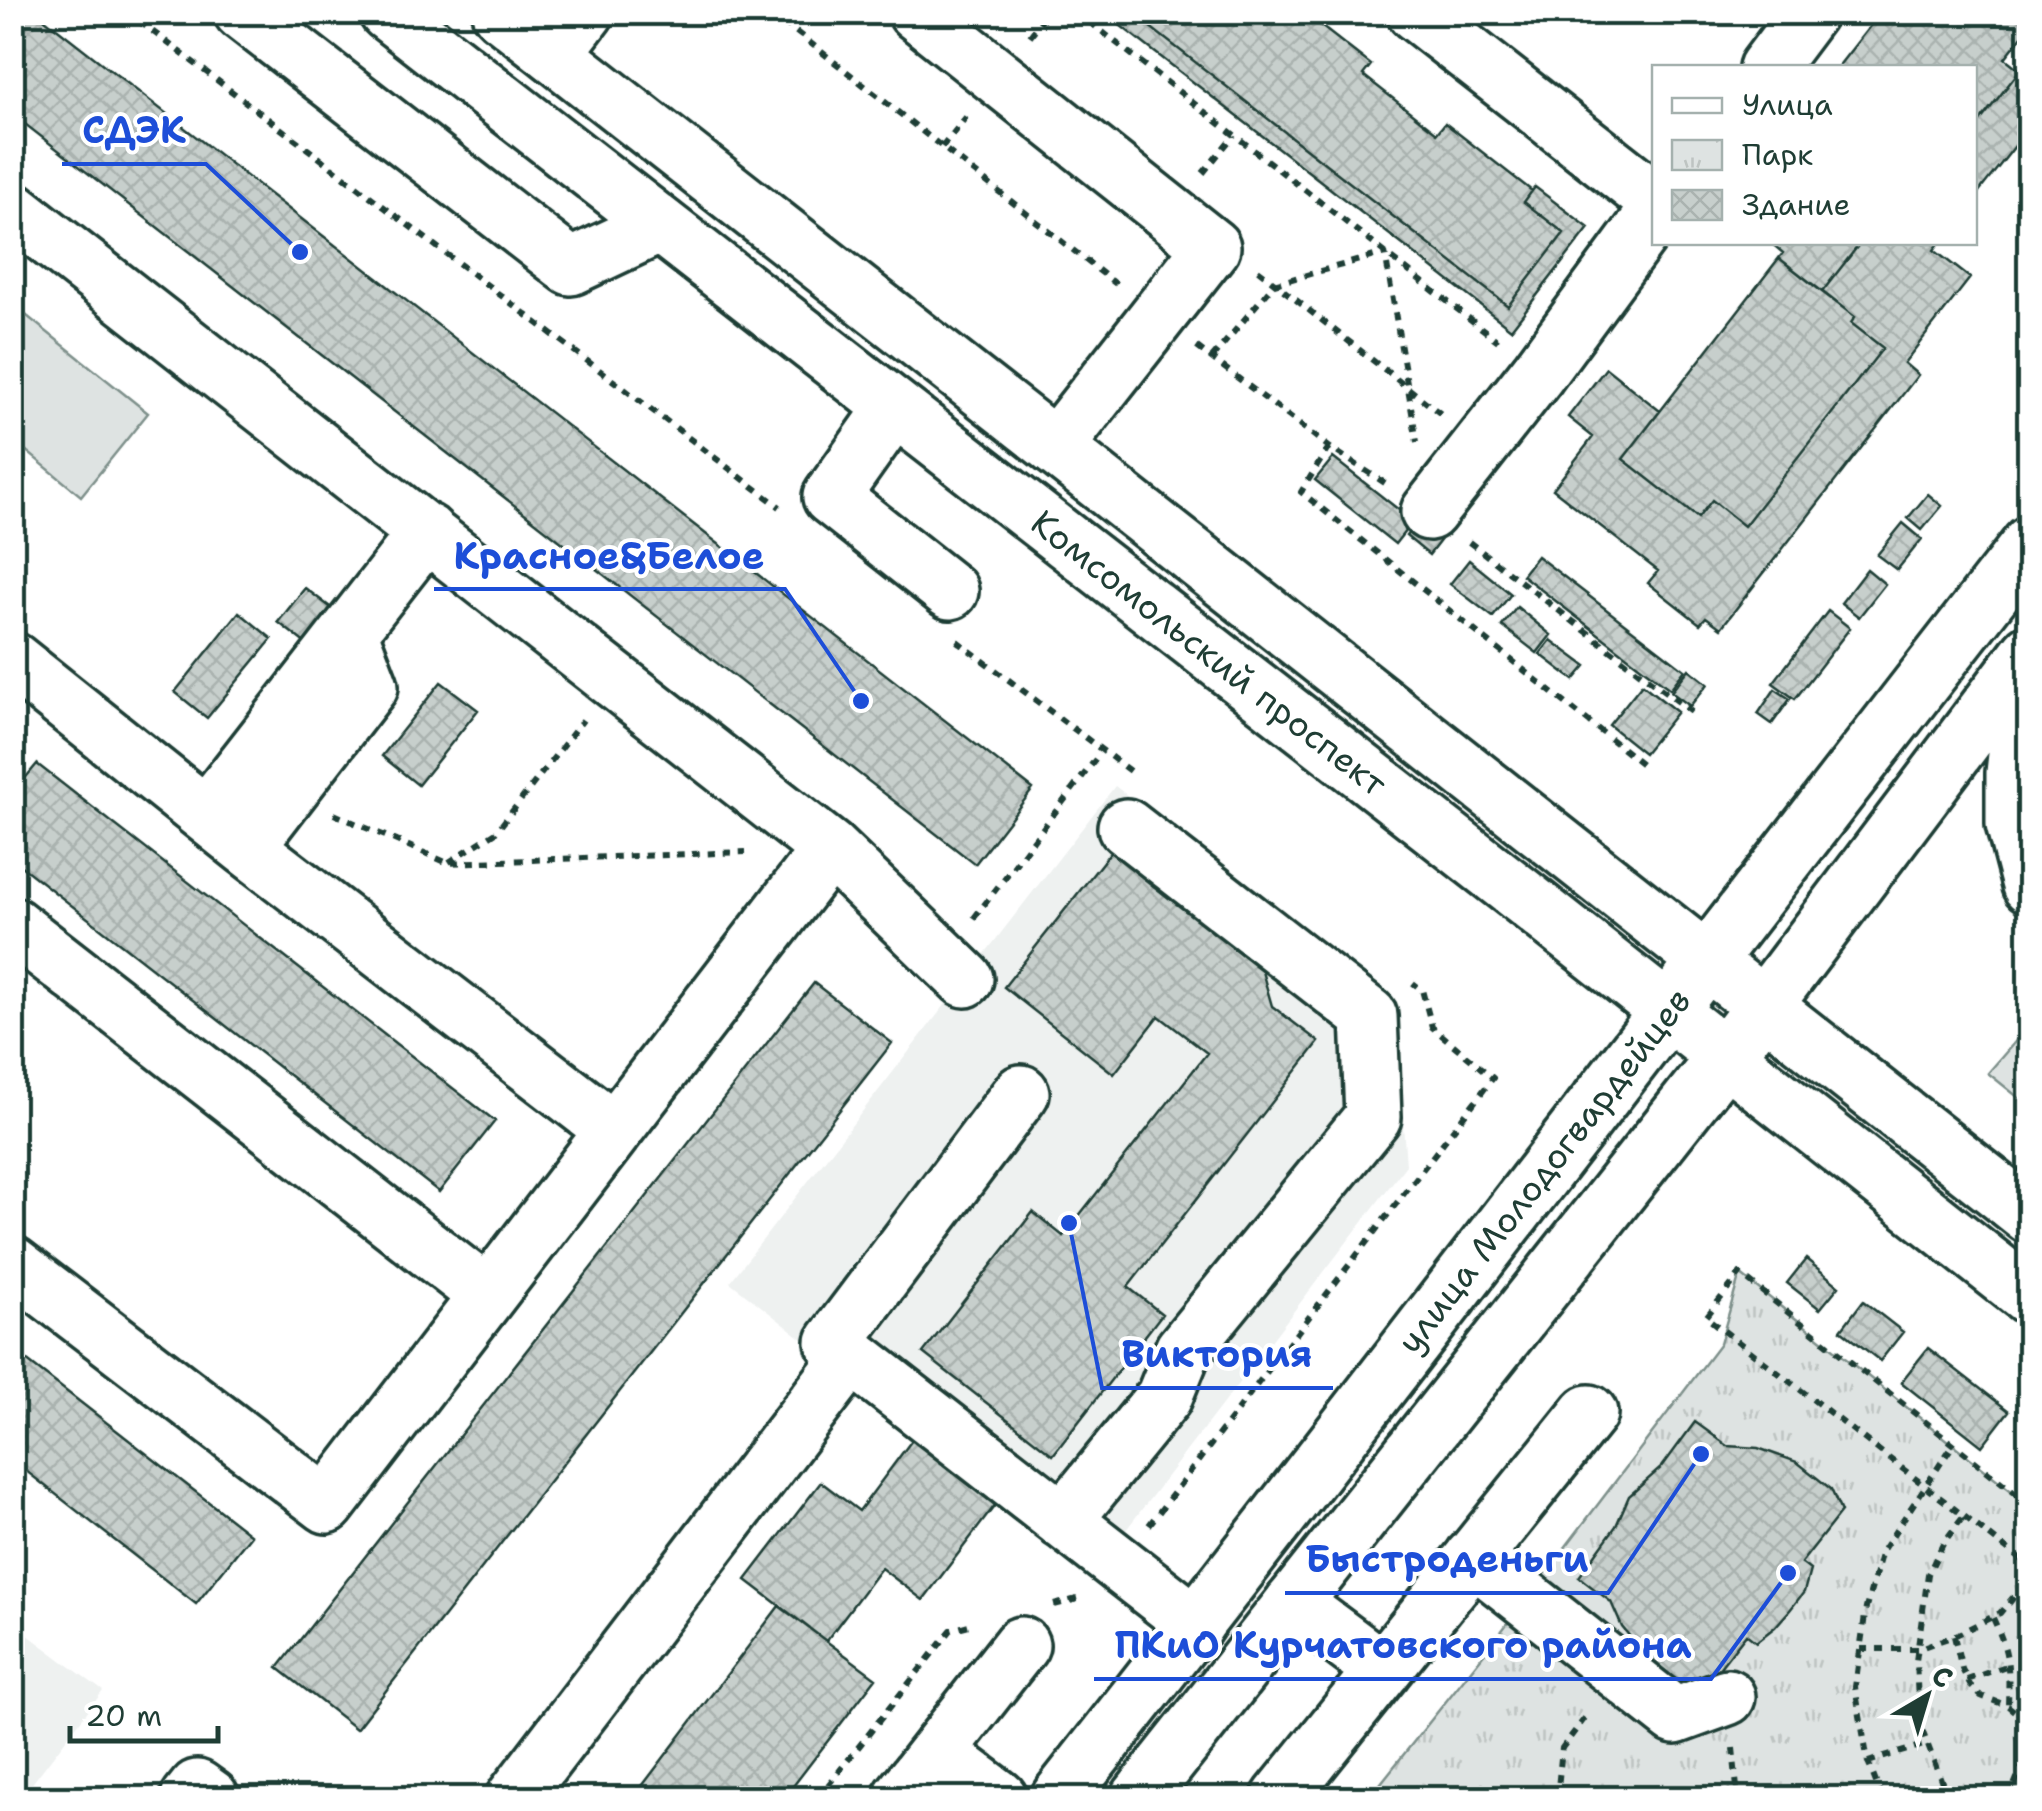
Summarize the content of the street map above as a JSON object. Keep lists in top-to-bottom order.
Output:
{
  "streets": {
    "main road": ["Комсомольский проспект", "улица Молодогвардейцев"]
  },
  "crossings": [
    ["Комсомольский проспект", "улица Молодогвардейцев"]
  ],
  "places": [
    "СДЭК",
    "Красное&Белое",
    "Виктория",
    "Быстроденьги",
    "ПКиО Курчатовского района"
  ],
  "legend": ["Улица", "Парк", "Здание"],
  "scale_bar": "20 m",
  "north": "top right"
}
